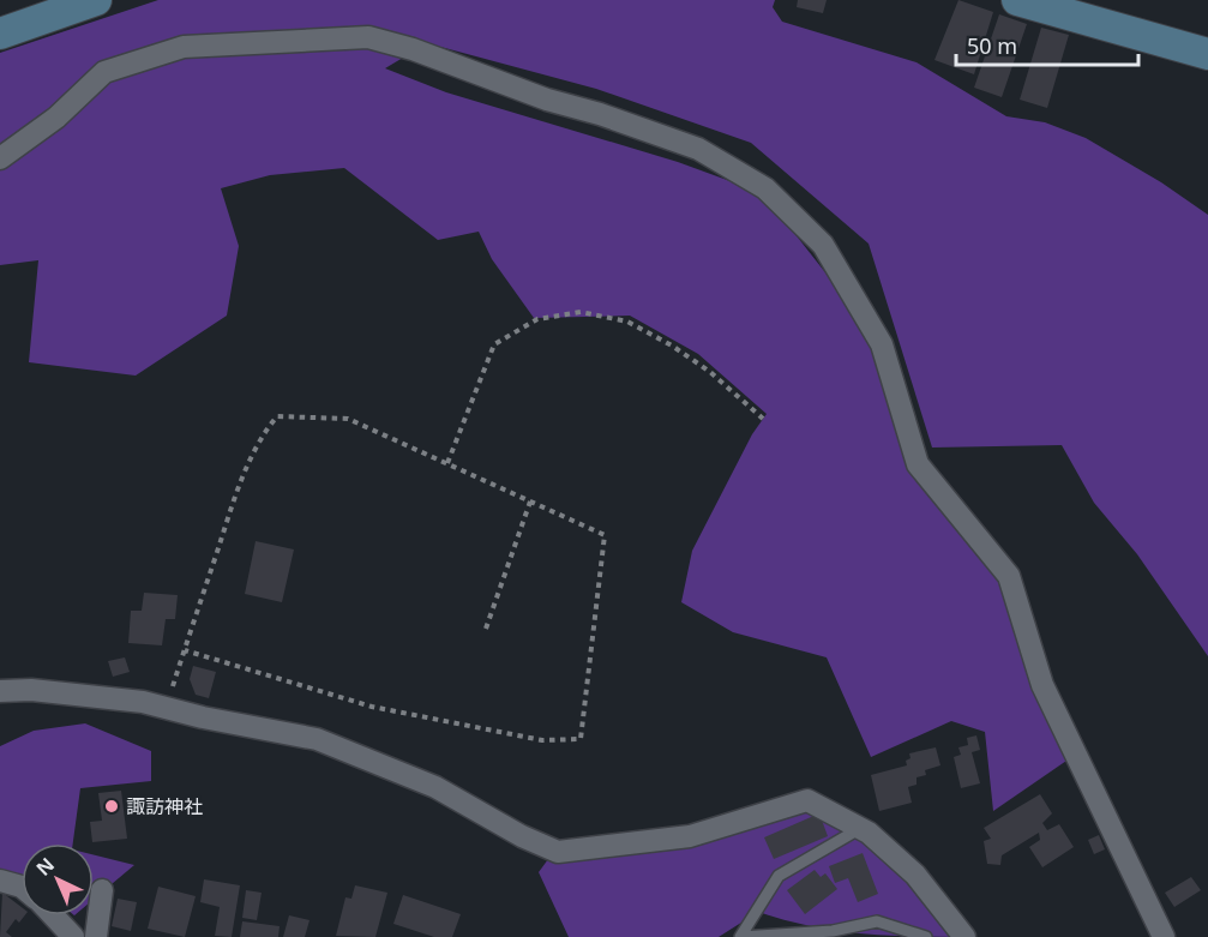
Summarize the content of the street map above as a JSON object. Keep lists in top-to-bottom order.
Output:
{
  "places": ["諏訪神社"],
  "scale_bar": "50 m",
  "north": "top left"
}
